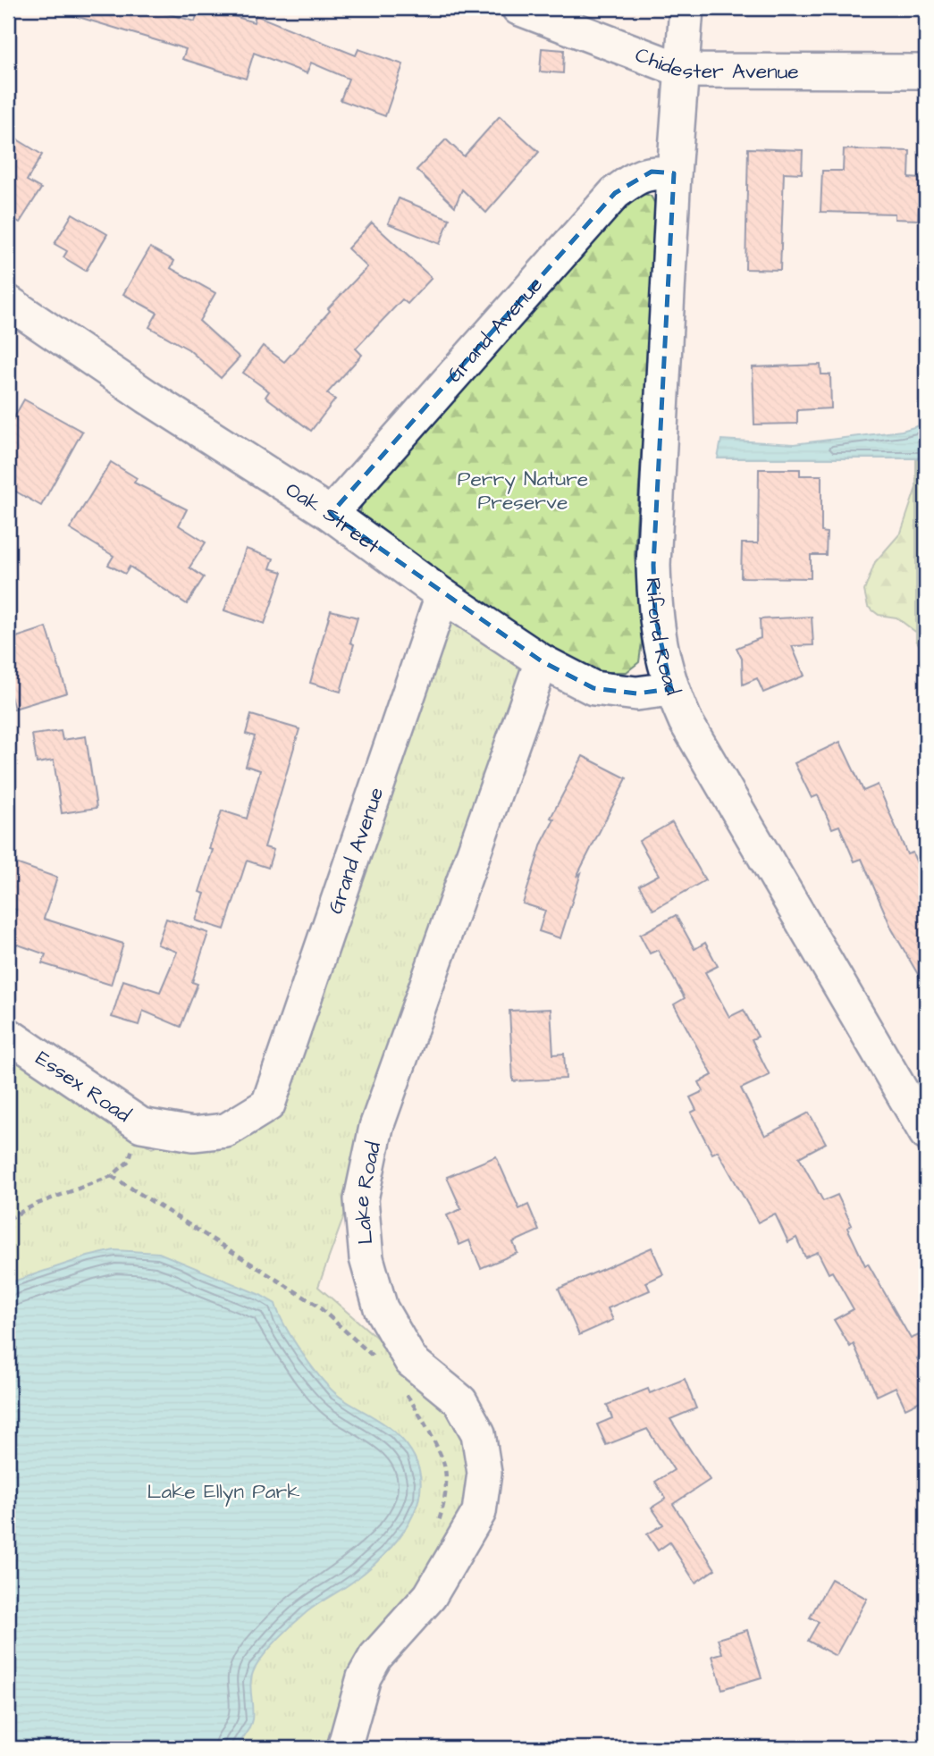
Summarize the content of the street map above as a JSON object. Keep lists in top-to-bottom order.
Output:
{
  "streets": {
    "street": [
      "Chidester Avenue",
      "Grand Avenue",
      "Oak Street",
      "Riford Road",
      "Essex Road",
      "Lake Road"
    ]
  },
  "crossings": [
    ["Chidester Avenue", "Riford Road"],
    ["Grand Avenue", "Oak Street"],
    ["Grand Avenue", "Riford Road"],
    ["Grand Avenue", "Essex Road"],
    ["Oak Street", "Riford Road"],
    ["Oak Street", "Lake Road"]
  ],
  "parks": ["Perry Nature Preserve", "Lake Ellyn Park"]
}
